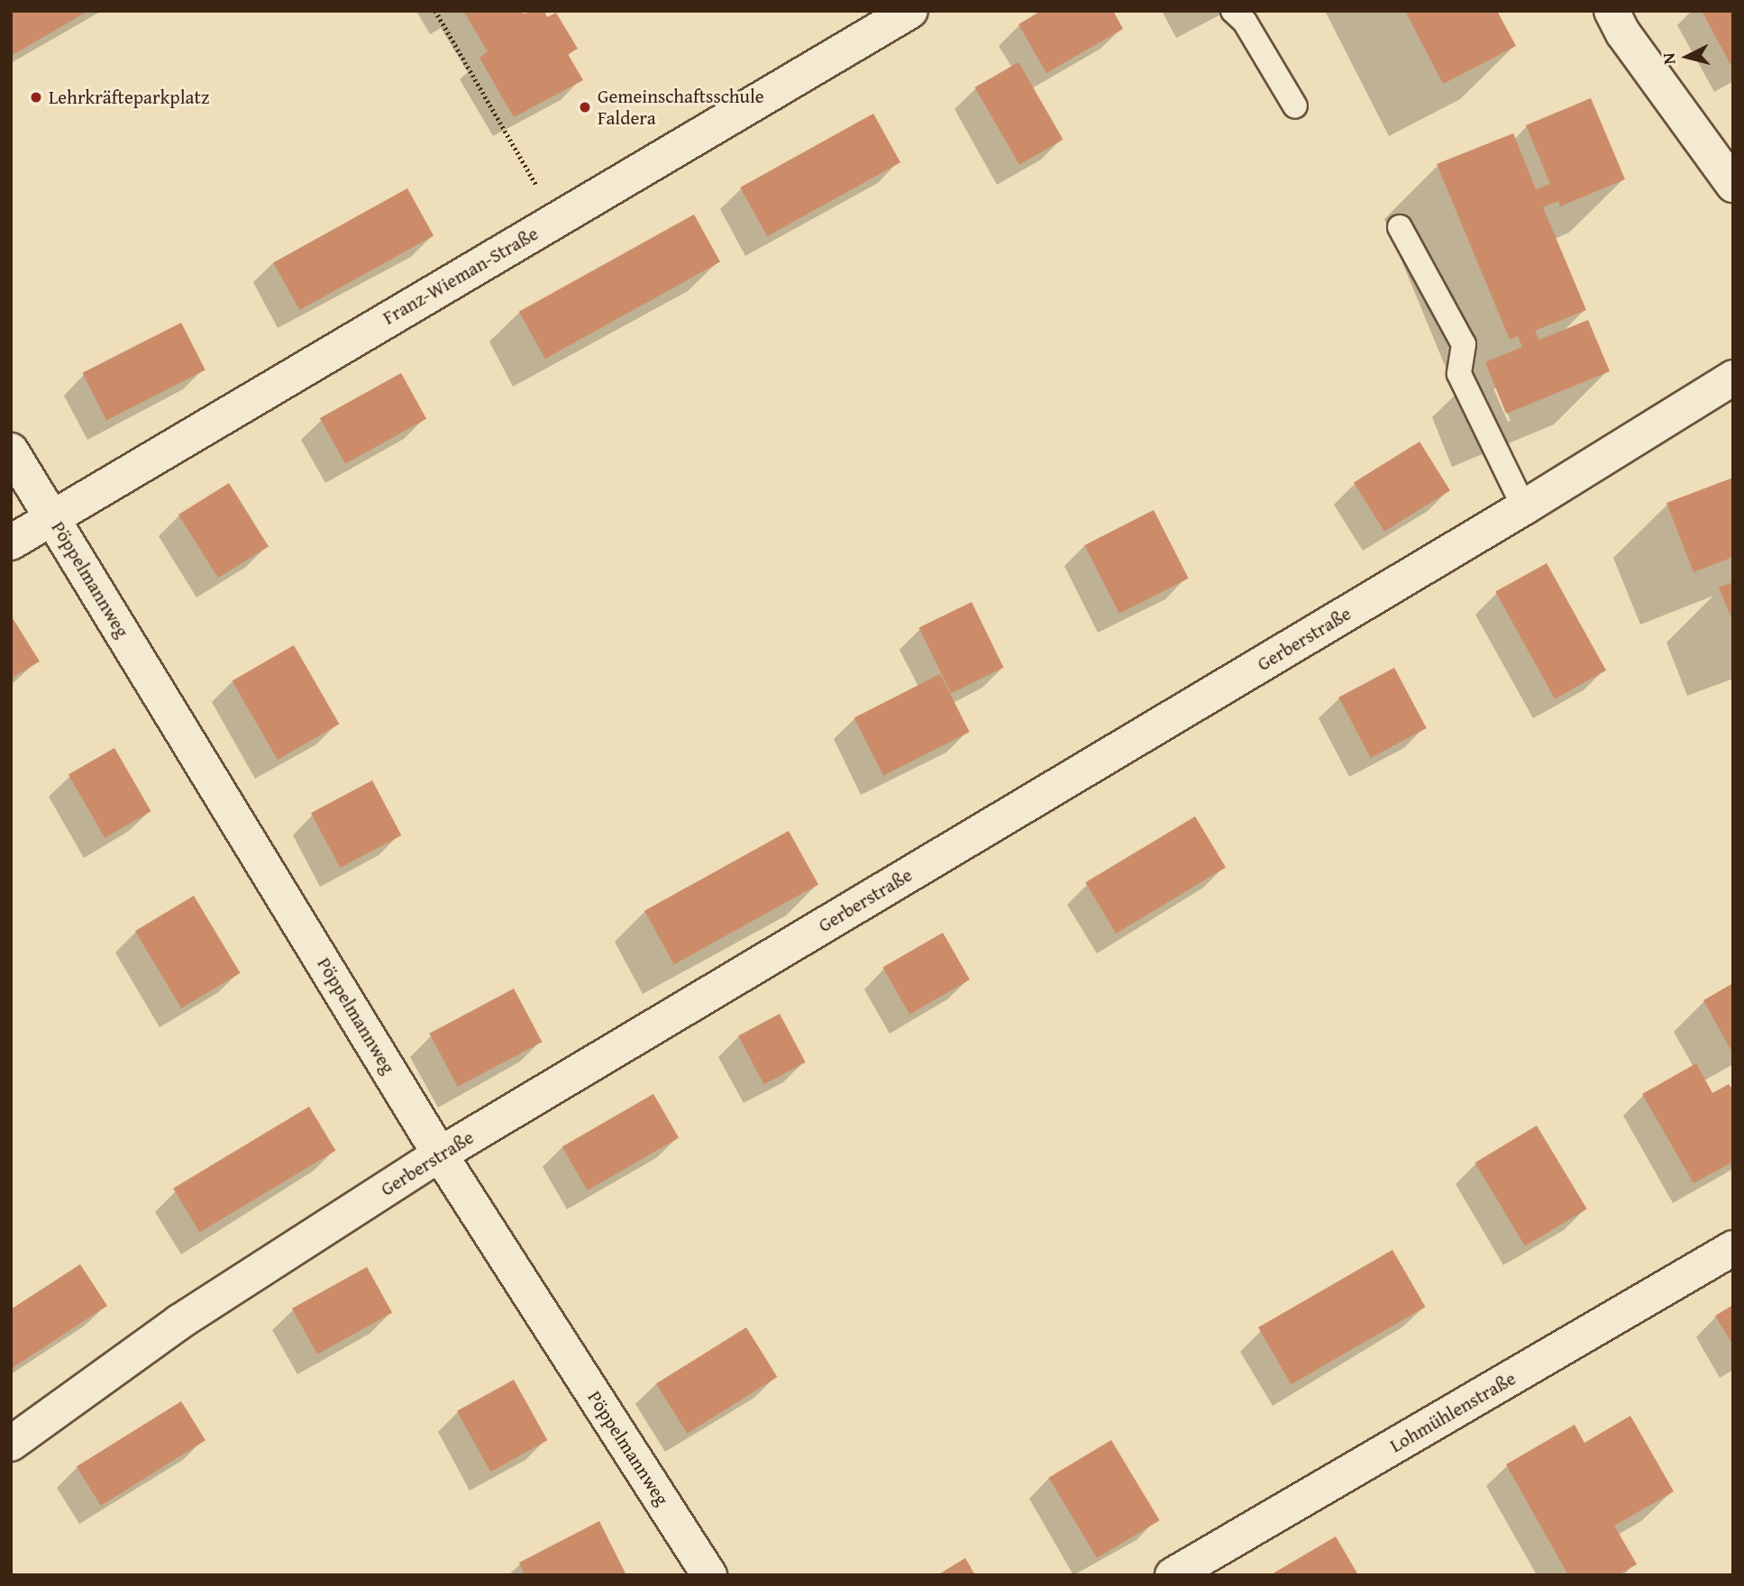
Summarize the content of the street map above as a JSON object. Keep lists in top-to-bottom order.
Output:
{
  "streets": {
    "street": [
      "Franz-Wieman-Straße",
      "Pöppelmannweg",
      "Gerberstraße",
      "Lohmühlenstraße"
    ]
  },
  "crossings": [
    ["Franz-Wieman-Straße", "Pöppelmannweg"],
    ["Pöppelmannweg", "Gerberstraße"]
  ],
  "places": ["Lehrkräfteparkplatz", "Gemeinschaftsschule Faldera"],
  "north": "left"
}
